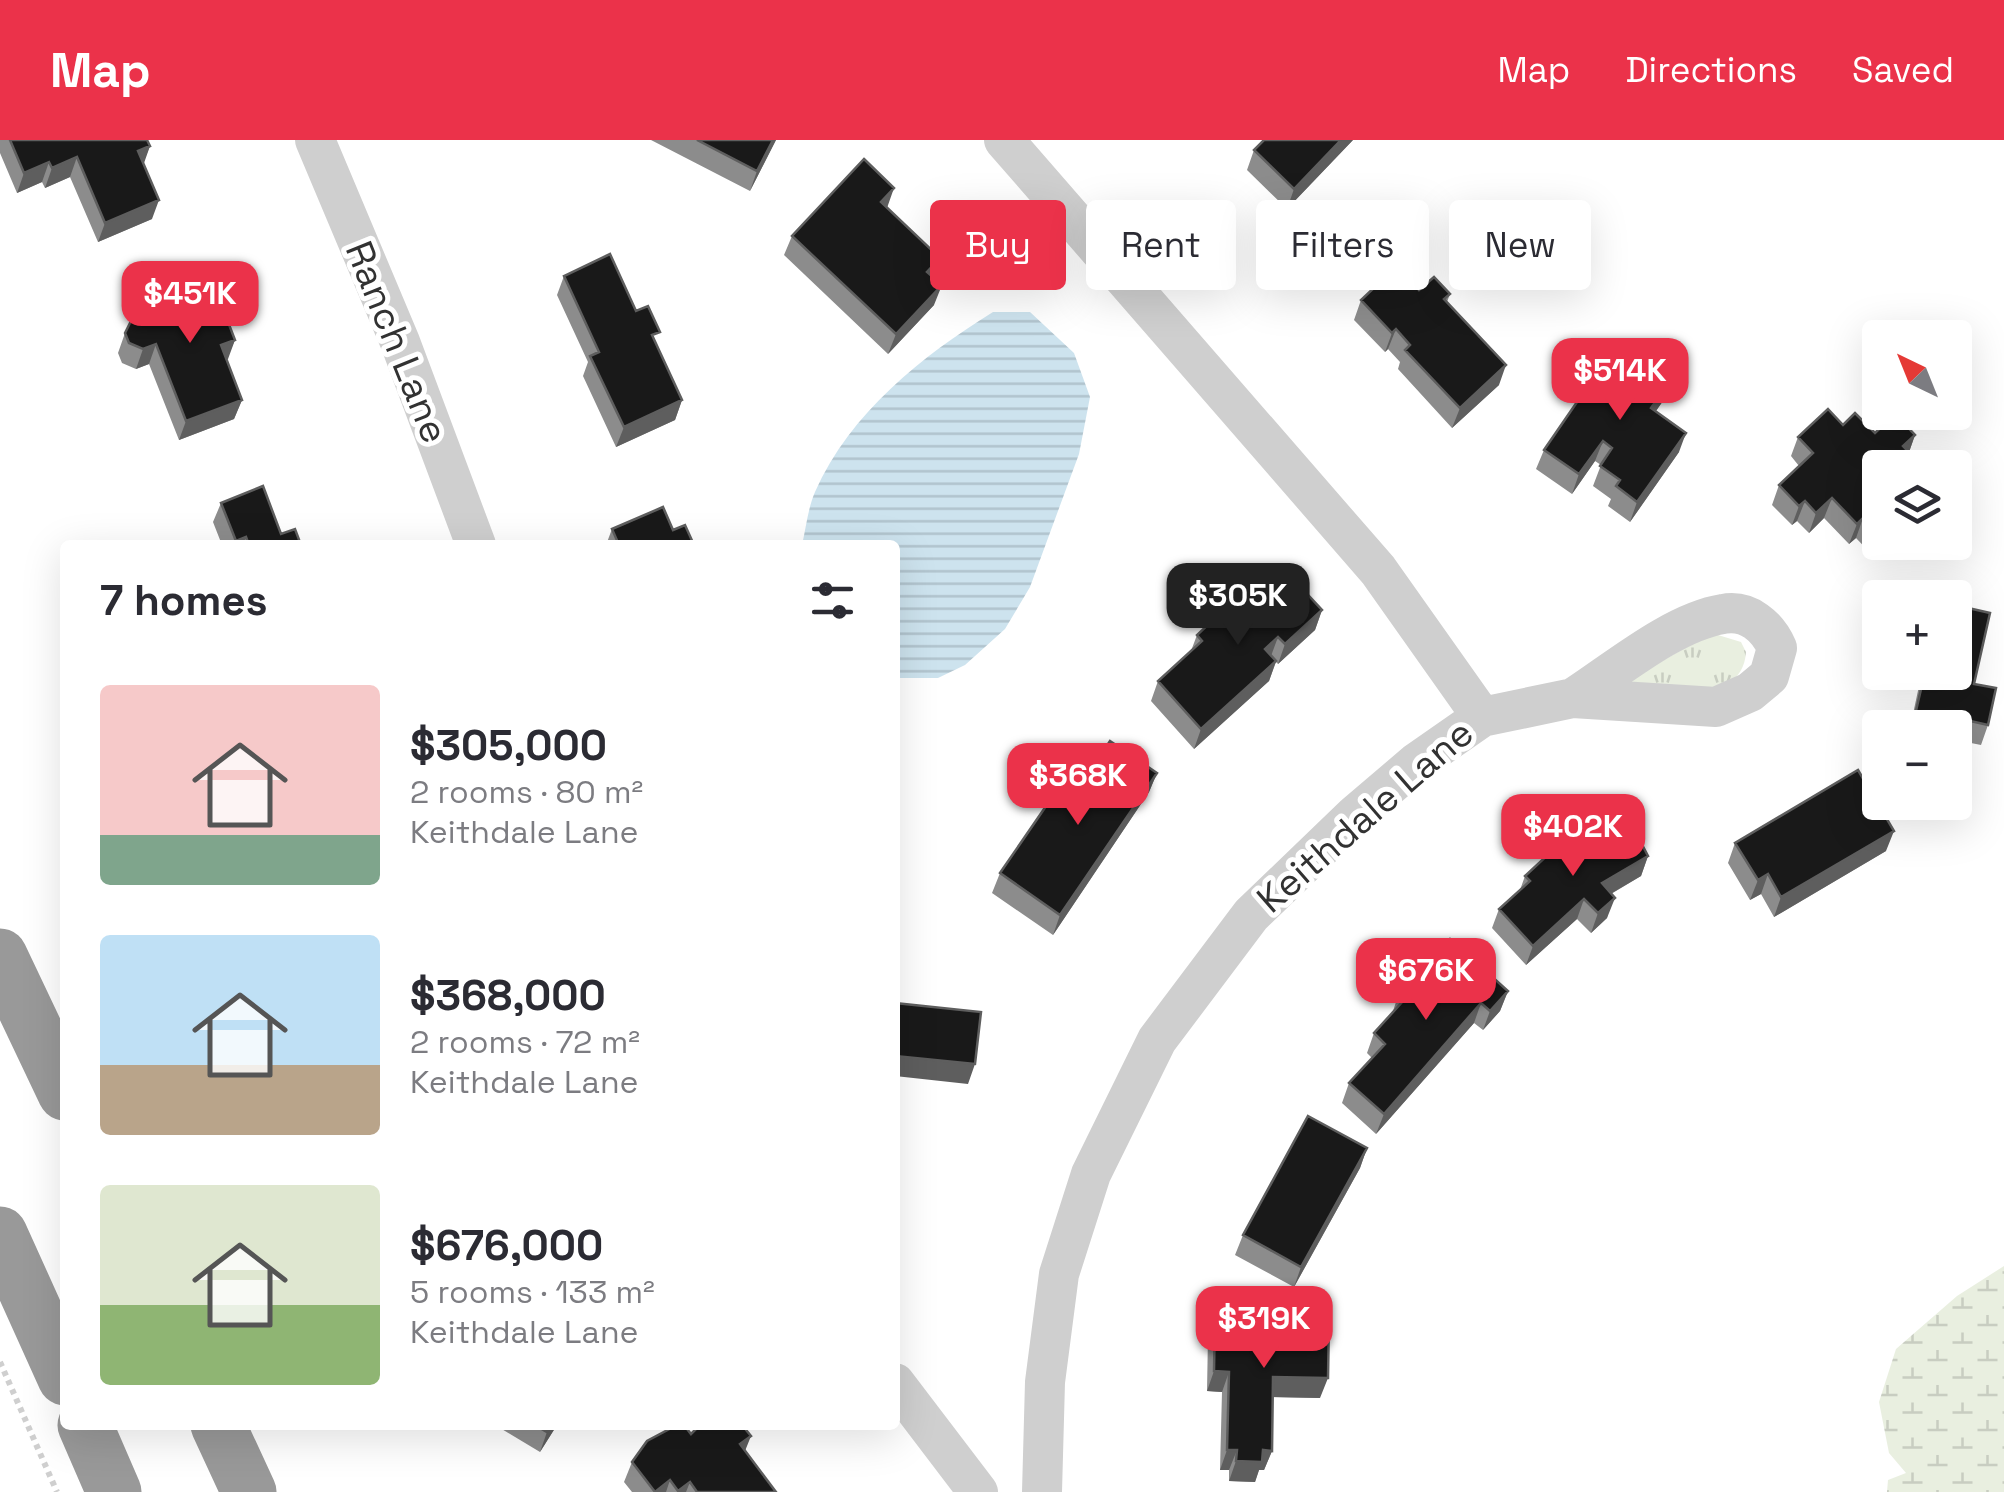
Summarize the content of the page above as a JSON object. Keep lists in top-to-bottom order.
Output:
{
  "streets": {
    "street": ["Ranch Lane", "Keithdale Lane"]
  },
  "north": "top left",
  "page": {
    "header": "Map",
    "nav": ["Map", "Directions", "Saved"],
    "chip": [
      "Buy",
      "Rent",
      "Filters",
      "New"
    ],
    "price": [
      "$451K",
      "$514K",
      "$305K",
      "$368K",
      "$402K",
      "$676K",
      "$319K"
    ],
    "map_buttons": ["+", "−"],
    "heading": "7 homes",
    "list": [
      {
        "name": "$305,000",
        "note": "2 rooms · 80 m² · Keithdale Lane"
      },
      {
        "name": "$368,000",
        "note": "2 rooms · 72 m² · Keithdale Lane"
      },
      {
        "name": "$676,000",
        "note": "5 rooms · 133 m² · Keithdale Lane"
      }
    ]
  }
}
